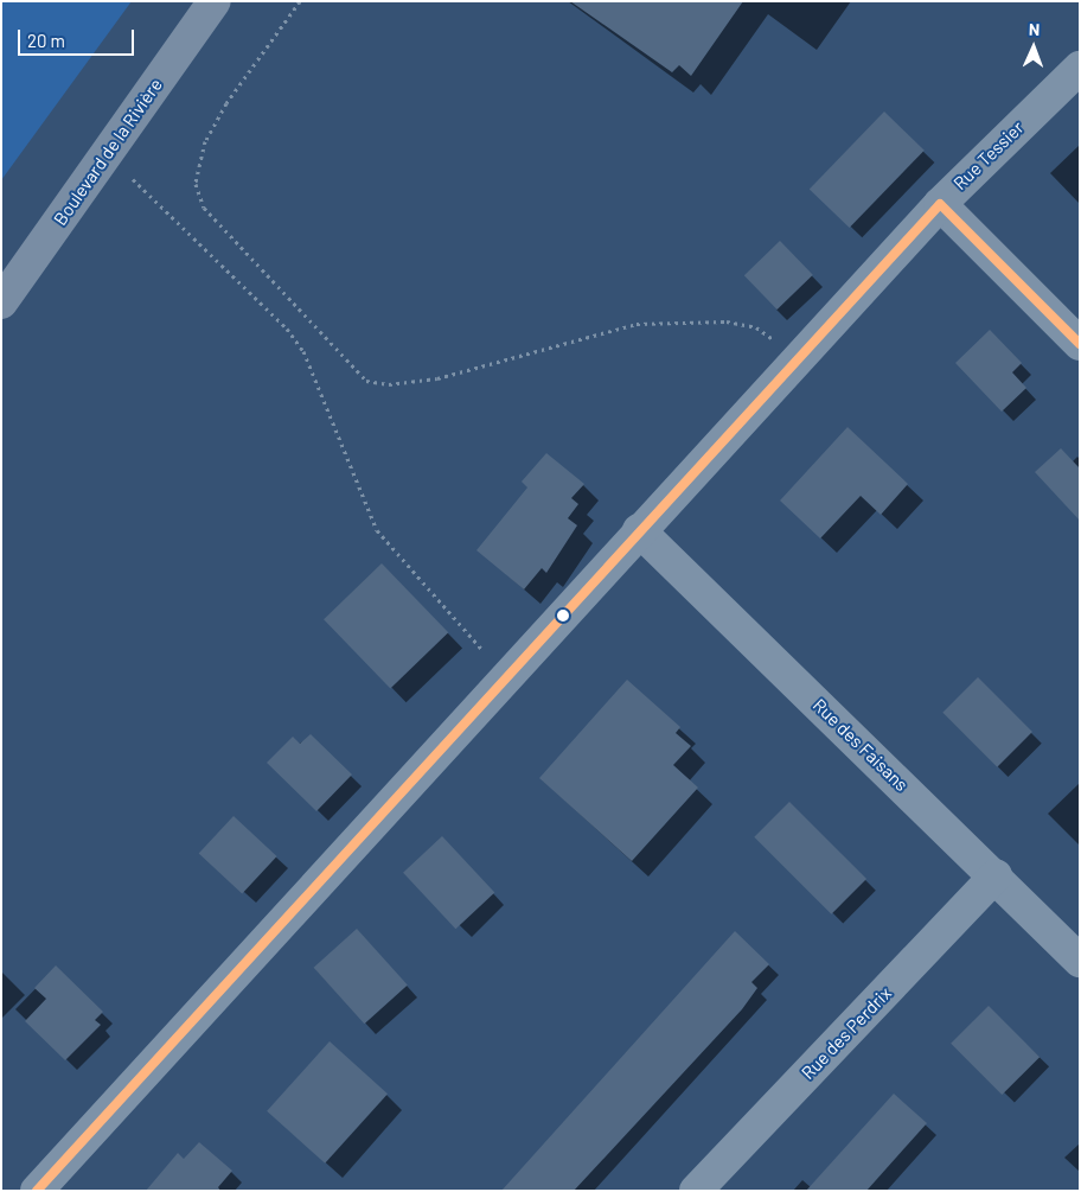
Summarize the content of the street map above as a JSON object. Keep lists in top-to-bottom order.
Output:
{
  "streets": {
    "main road": ["Boulevard de la Rivière"],
    "street": ["Rue Tessier", "Rue des Faisans", "Rue des Perdrix"]
  },
  "crossings": [
    ["Rue Tessier", "Rue des Faisans"],
    ["Rue des Faisans", "Rue des Perdrix"]
  ],
  "scale_bar": "20 m",
  "north": "top"
}
